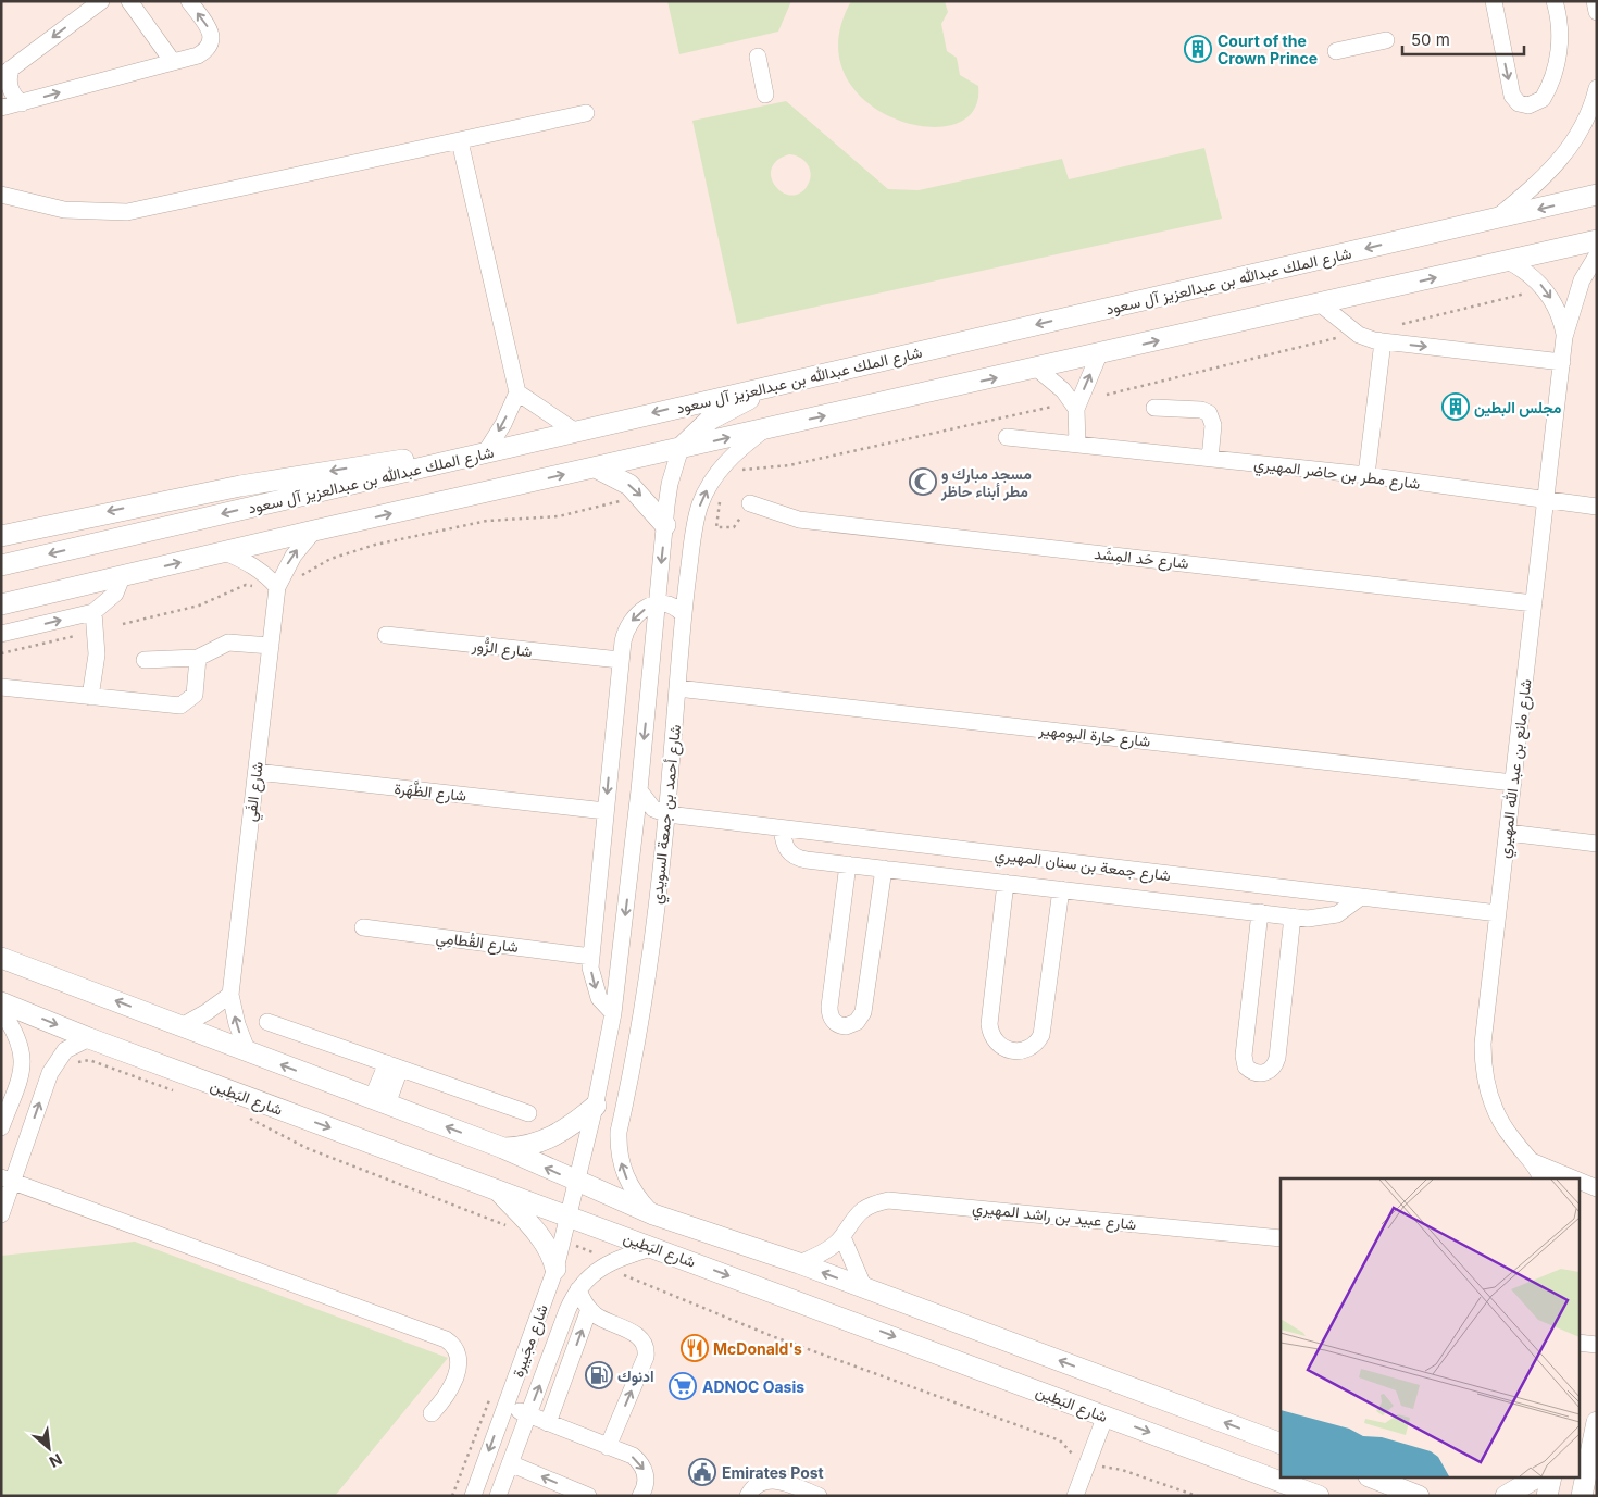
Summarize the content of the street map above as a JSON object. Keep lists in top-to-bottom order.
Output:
{
  "streets": {
    "main road": ["شارع الملك عبدالله بن عبدالعزيز آل سعود", "شارع البَطِين"],
    "street": [
      "شارع مطر بن حاضر المهيري",
      "شارع حَد المِشَد",
      "شارع الزُّور",
      "شارع حارة البومهير",
      "شارع مانع بن عبد الله المهيري",
      "شارع الفَي",
      "شارع الظَّهَرة",
      "شارع أحمد بن جمعة السويدي",
      "شارع جمعة بن سنان المهيري",
      "شارع القُطامِي",
      "شارع عبيد بن راشد المهيري",
      "شارع مجَيبرة"
    ]
  },
  "crossings": [
    ["شارع مطر بن حاضر المهيري", "شارع مانع بن عبد الله المهيري"],
    ["شارع حَد المِشَد", "شارع مانع بن عبد الله المهيري"],
    ["شارع حارة البومهير", "شارع مانع بن عبد الله المهيري"],
    ["شارع حارة البومهير", "شارع أحمد بن جمعة السويدي"],
    ["شارع مانع بن عبد الله المهيري", "شارع جمعة بن سنان المهيري"],
    ["شارع الفَي", "شارع الظَّهَرة"],
    ["شارع الفَي", "شارع البَطِين"],
    ["شارع أحمد بن جمعة السويدي", "شارع جمعة بن سنان المهيري"],
    ["شارع أحمد بن جمعة السويدي", "شارع البَطِين"],
    ["شارع أحمد بن جمعة السويدي", "شارع مجَيبرة"],
    ["شارع البَطِين", "شارع عبيد بن راشد المهيري"],
    ["شارع البَطِين", "شارع مجَيبرة"]
  ],
  "places": {
    "building": ["Court of the Crown Prince", "مجلس البطين"],
    "mosque": ["مسجد مبارك و مطر أبناء حاظر"],
    "restaurant": ["McDonald's"],
    "fuel station": ["ادنوك"],
    "supermarket": ["ADNOC Oasis"],
    "public building": ["Emirates Post"]
  },
  "scale_bar": "50 m",
  "north": "bottom right"
}
